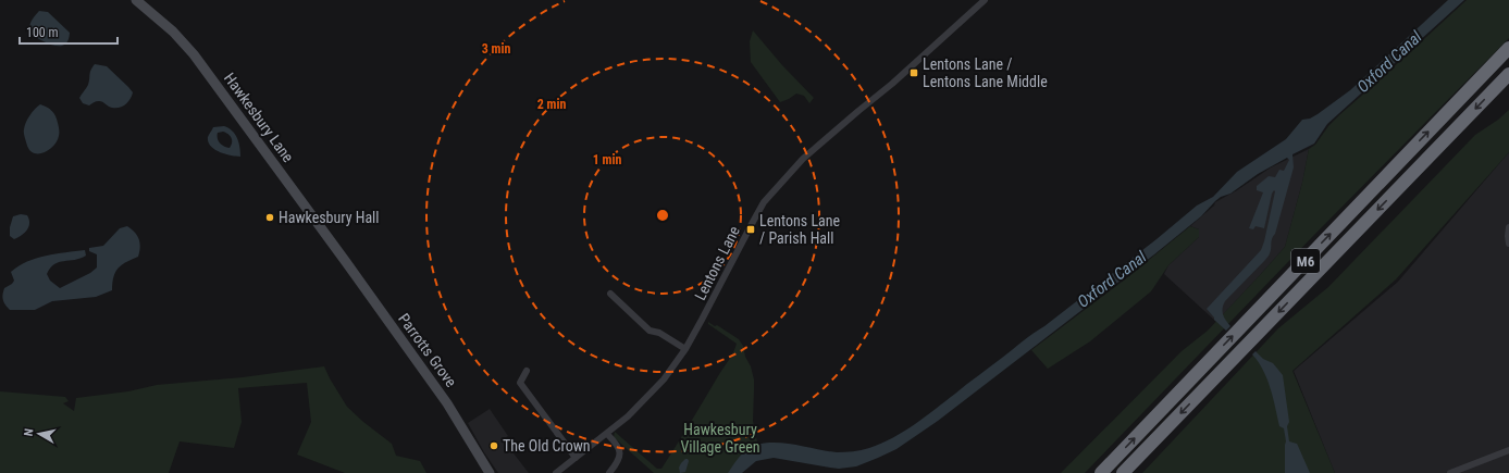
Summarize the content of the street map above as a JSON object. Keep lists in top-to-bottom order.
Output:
{
  "streets": {
    "highway": ["M6"],
    "main road": ["Hawkesbury Lane", "Parrotts Grove"],
    "street": ["Lentons Lane"]
  },
  "crossings": [
    ["Hawkesbury Lane", "Parrotts Grove"]
  ],
  "water": ["Oxford Canal"],
  "parks": ["Hawkesbury Village Green"],
  "places": {
    "transit": ["Lentons Lane / Lentons Lane Middle", "Lentons Lane / Parish Hall"],
    "other": ["Hawkesbury Hall", "The Old Crown"]
  },
  "scale_bar": "100 m",
  "north": "left",
  "rings": ["3 min", "2 min", "1 min"]
}
